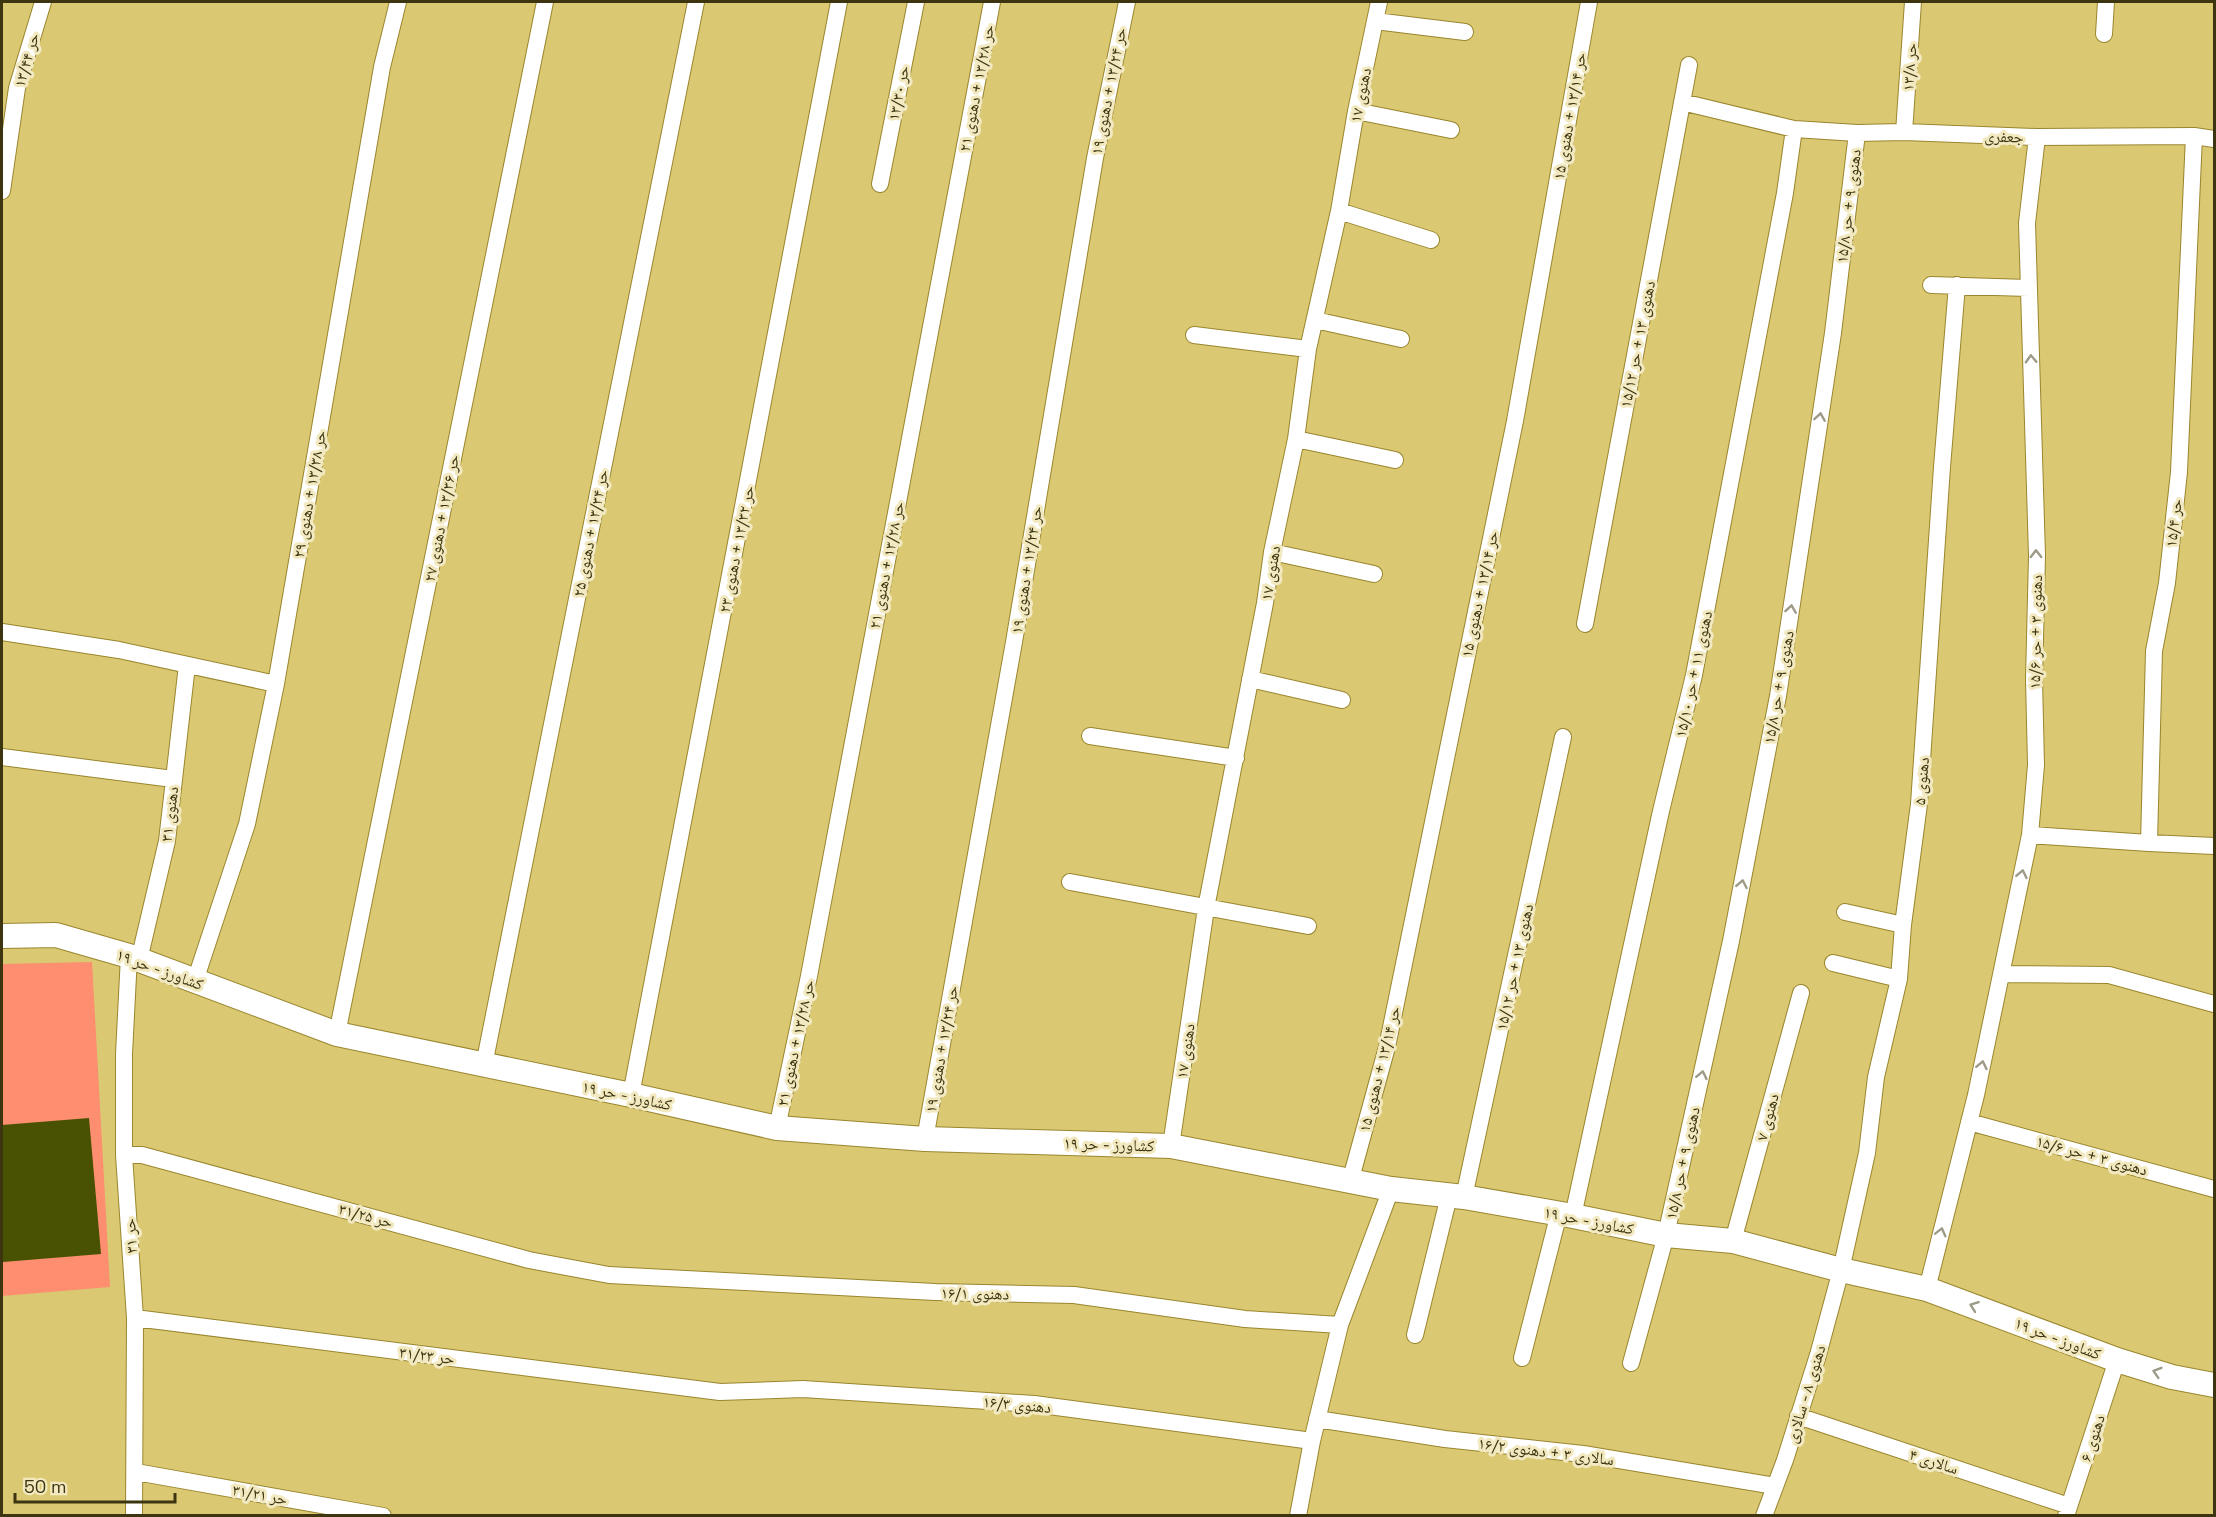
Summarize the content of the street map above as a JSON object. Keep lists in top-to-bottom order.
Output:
{
  "streets": {
    "street": [
      "حر ۱۳/۴۴",
      "حر ۱۳/۸",
      "حر ۱۳/۲۸ + دهنوی ۲۱",
      "حر ۱۳/۲۴ + دهنوی ۱۹",
      "حر ۱۳/۳۰",
      "دهنوی ۱۷",
      "حر ۱۳/۱۴ + دهنوی ۱۵",
      "جعفری",
      "دهنوی ۹ + حر ۱۵/۸",
      "دهنوی ۱۳ + حر ۱۵/۱۲",
      "حر ۱۳/۳۸ + دهنوی ۲۹",
      "حر ۱۳/۳۶ + دهنوی ۲۷",
      "حر ۱۵/۴",
      "حر ۱۳/۳۴ + دهنوی ۲۵",
      "حر ۱۳/۳۲ + دهنوی ۲۳",
      "دهنوی ۳ + حر ۱۵/۶",
      "دهنوی ۱۱ + حر ۱۵/۱۰",
      "دهنوی ۵",
      "دهنوی ۳۱",
      "کشاورز - حر ۱۹",
      "دهنوی ۷",
      "حر ۳۱/۲۵",
      "حر ۳۱",
      "دهنوی ۱۶/۱",
      "حر ۳۱/۲۳",
      "دهنوی ۸ - سالاری",
      "دهنوی ۱۶/۳",
      "دهنوی ۶",
      "سالاری ۳ + دهنوی ۱۶/۲",
      "سالاری ۴",
      "حر ۳۱/۲۱"
    ]
  },
  "crossings": [
    ["حر ۱۳/۸", "جعفری"],
    ["حر ۱۳/۲۸ + دهنوی ۲۱", "کشاورز - حر ۱۹"],
    ["حر ۱۳/۲۴ + دهنوی ۱۹", "کشاورز - حر ۱۹"],
    ["دهنوی ۱۷", "کشاورز - حر ۱۹"],
    ["حر ۱۳/۱۴ + دهنوی ۱۵", "کشاورز - حر ۱۹"],
    ["جعفری", "دهنوی ۹ + حر ۱۵/۸"],
    ["جعفری", "دهنوی ۱۳ + حر ۱۵/۱۲"],
    ["جعفری", "حر ۱۵/۴"],
    ["جعفری", "دهنوی ۳ + حر ۱۵/۶"],
    ["جعفری", "دهنوی ۱۱ + حر ۱۵/۱۰"],
    ["دهنوی ۹ + حر ۱۵/۸", "کشاورز - حر ۱۹"],
    ["دهنوی ۱۳ + حر ۱۵/۱۲", "کشاورز - حر ۱۹"],
    ["حر ۱۳/۳۸ + دهنوی ۲۹", "کشاورز - حر ۱۹"],
    ["حر ۱۳/۳۶ + دهنوی ۲۷", "کشاورز - حر ۱۹"],
    ["حر ۱۳/۳۴ + دهنوی ۲۵", "کشاورز - حر ۱۹"],
    ["حر ۱۳/۳۲ + دهنوی ۲۳", "کشاورز - حر ۱۹"],
    ["دهنوی ۳ + حر ۱۵/۶", "کشاورز - حر ۱۹"],
    ["دهنوی ۱۱ + حر ۱۵/۱۰", "کشاورز - حر ۱۹"],
    ["دهنوی ۵", "کشاورز - حر ۱۹"],
    ["دهنوی ۵", "دهنوی ۸ - سالاری"],
    ["دهنوی ۳۱", "کشاورز - حر ۱۹"],
    ["دهنوی ۳۱", "حر ۳۱"],
    ["کشاورز - حر ۱۹", "دهنوی ۷"],
    ["کشاورز - حر ۱۹", "حر ۳۱"],
    ["کشاورز - حر ۱۹", "دهنوی ۸ - سالاری"],
    ["کشاورز - حر ۱۹", "دهنوی ۶"],
    ["حر ۳۱/۲۵", "حر ۳۱"],
    ["حر ۳۱/۲۵", "دهنوی ۱۶/۱"],
    ["حر ۳۱", "حر ۳۱/۲۳"],
    ["حر ۳۱", "حر ۳۱/۲۱"],
    ["حر ۳۱/۲۳", "دهنوی ۱۶/۳"],
    ["دهنوی ۸ - سالاری", "سالاری ۳ + دهنوی ۱۶/۲"],
    ["دهنوی ۸ - سالاری", "سالاری ۴"],
    ["دهنوی ۶", "سالاری ۴"]
  ],
  "one_way": ["دهنوی ۹ + حر ۱۵/۸", "دهنوی ۳ + حر ۱۵/۶"],
  "scale_bar": "50 m"
}
